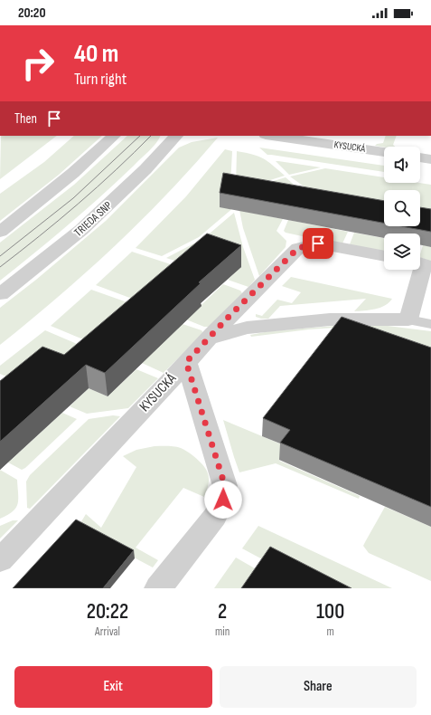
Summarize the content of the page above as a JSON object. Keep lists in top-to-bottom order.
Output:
{
  "streets": {
    "street": ["KYSUCKÁ", "TRIEDA SNP"]
  },
  "page": {
    "status": "20:20",
    "turn": ["40 m", "Turn right"],
    "then": "Then",
    "eta": [
      "20:22",
      "Arrival",
      "2",
      "min",
      "100",
      "m"
    ],
    "buttons": ["Exit", "Share"]
  }
}
